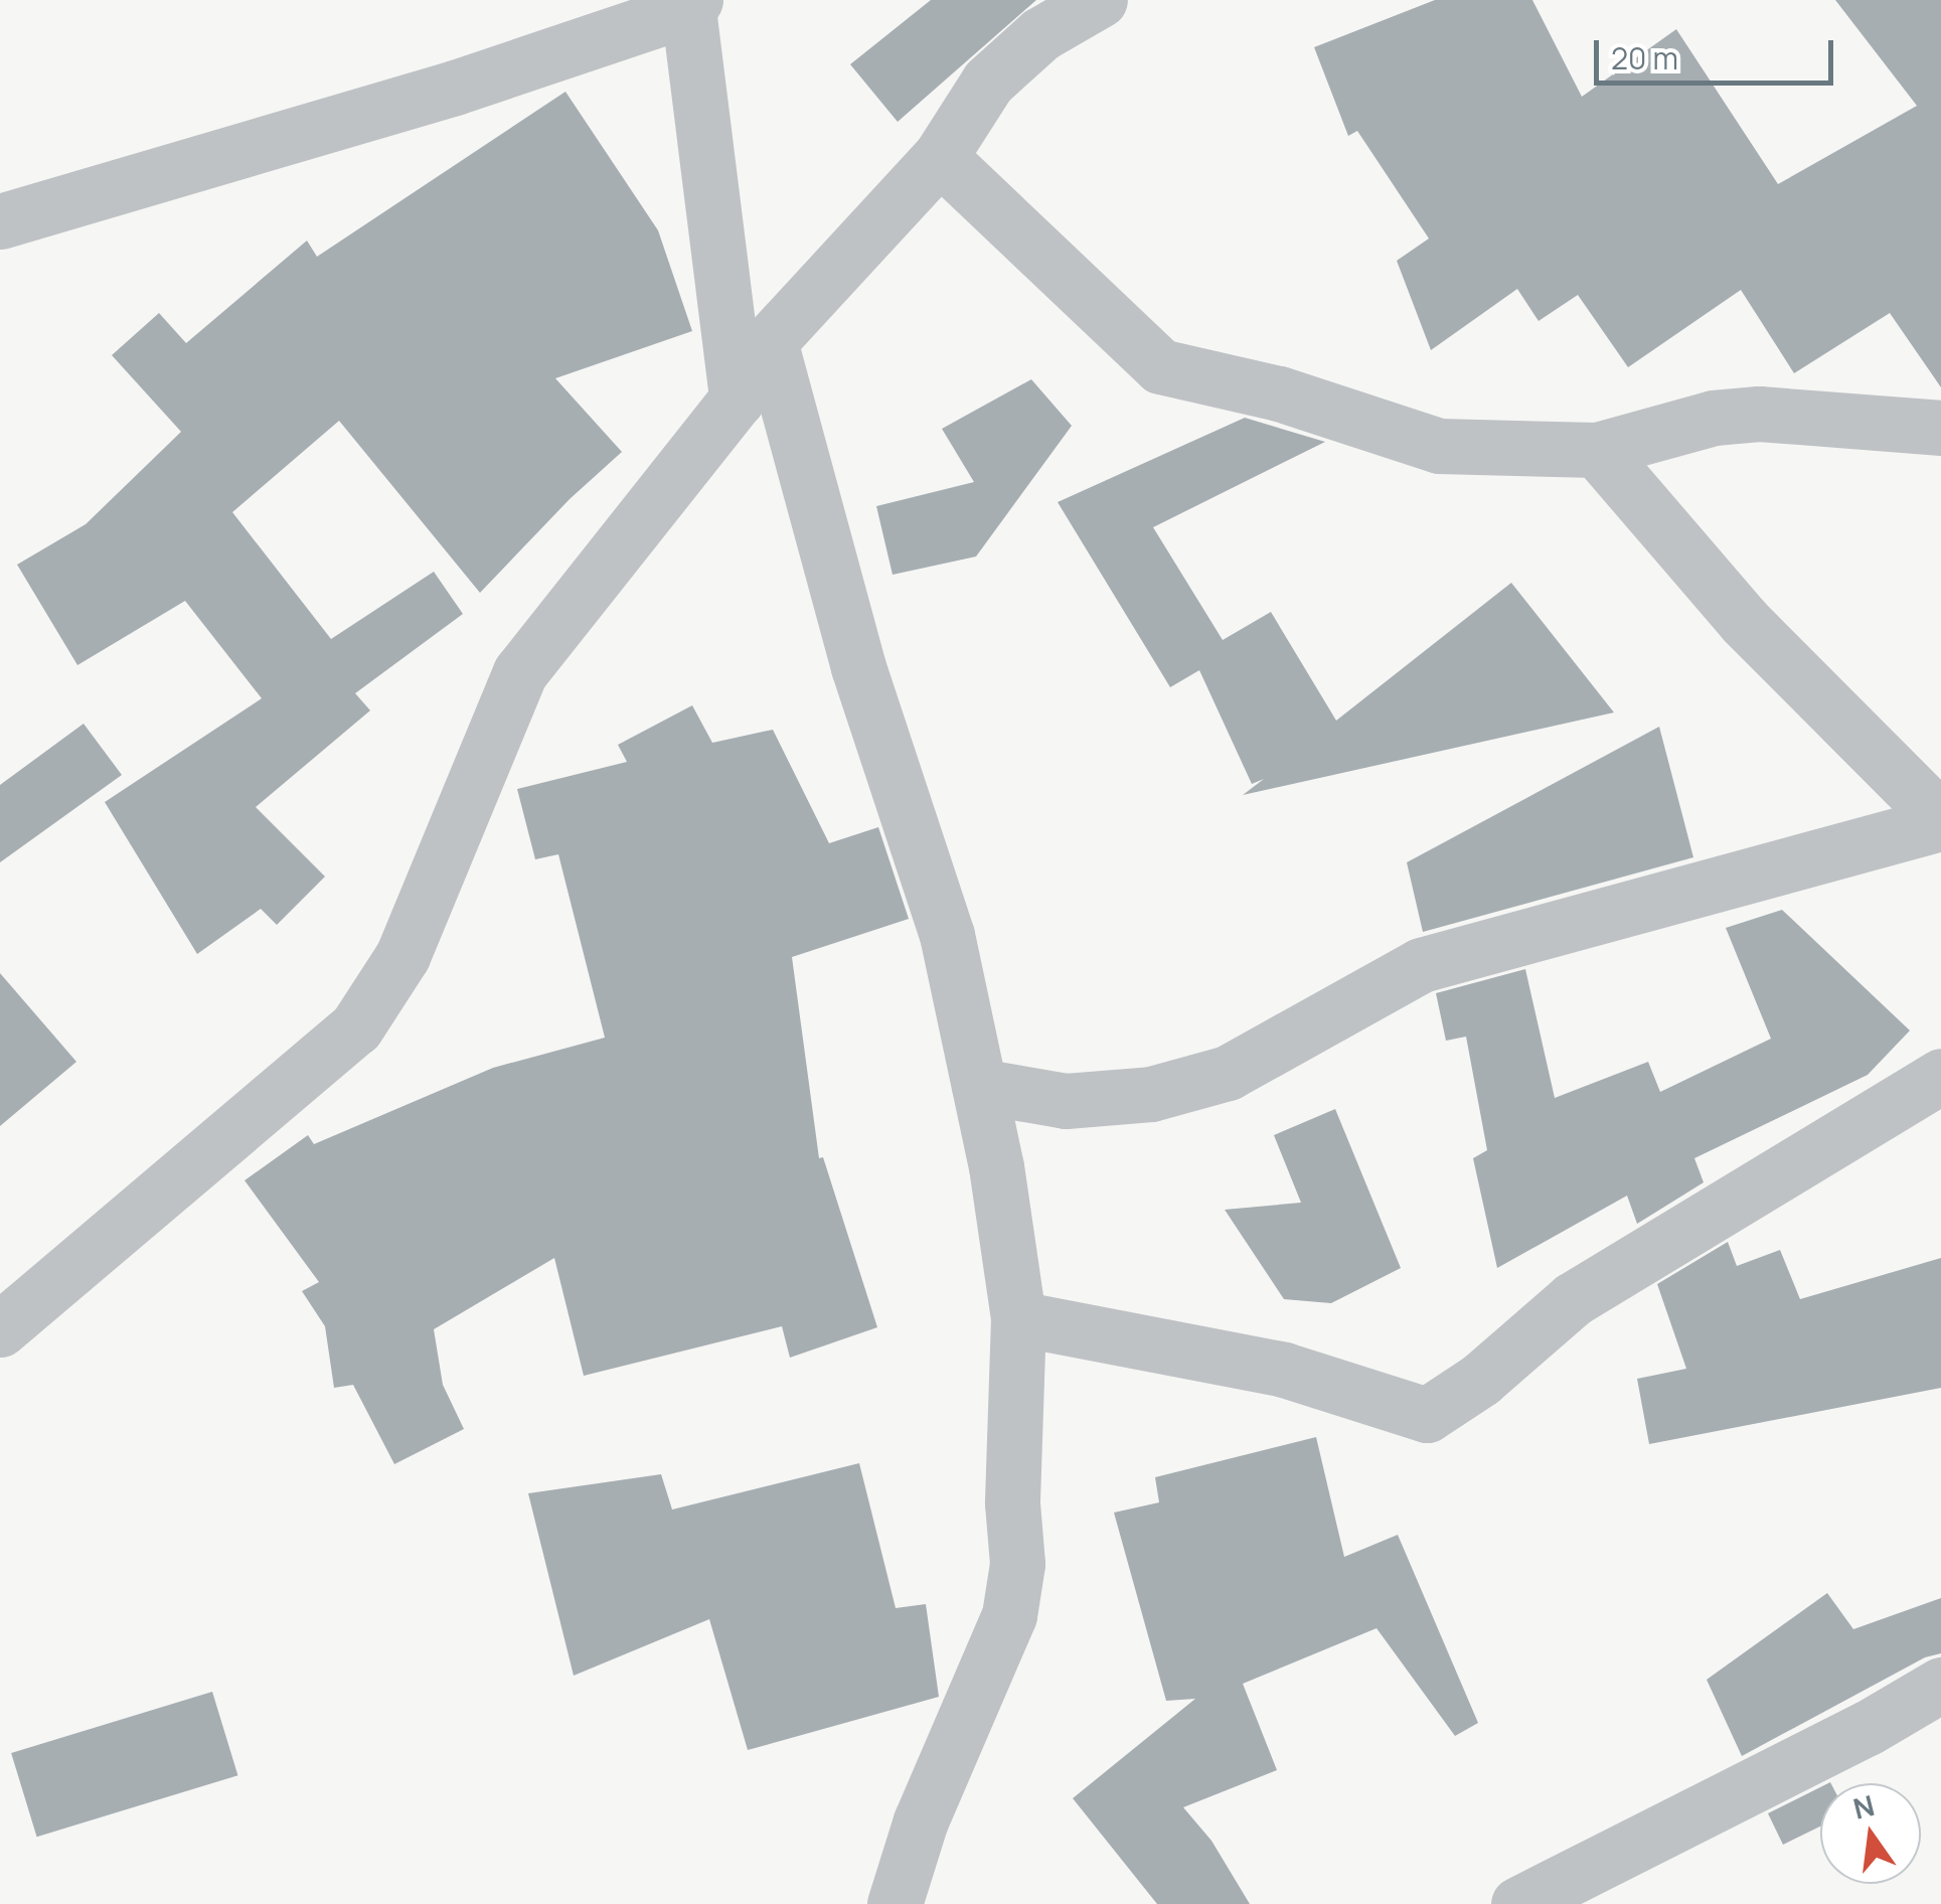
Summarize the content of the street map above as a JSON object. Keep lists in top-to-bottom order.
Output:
{
  "scale_bar": "20 m",
  "north": "top"
}
